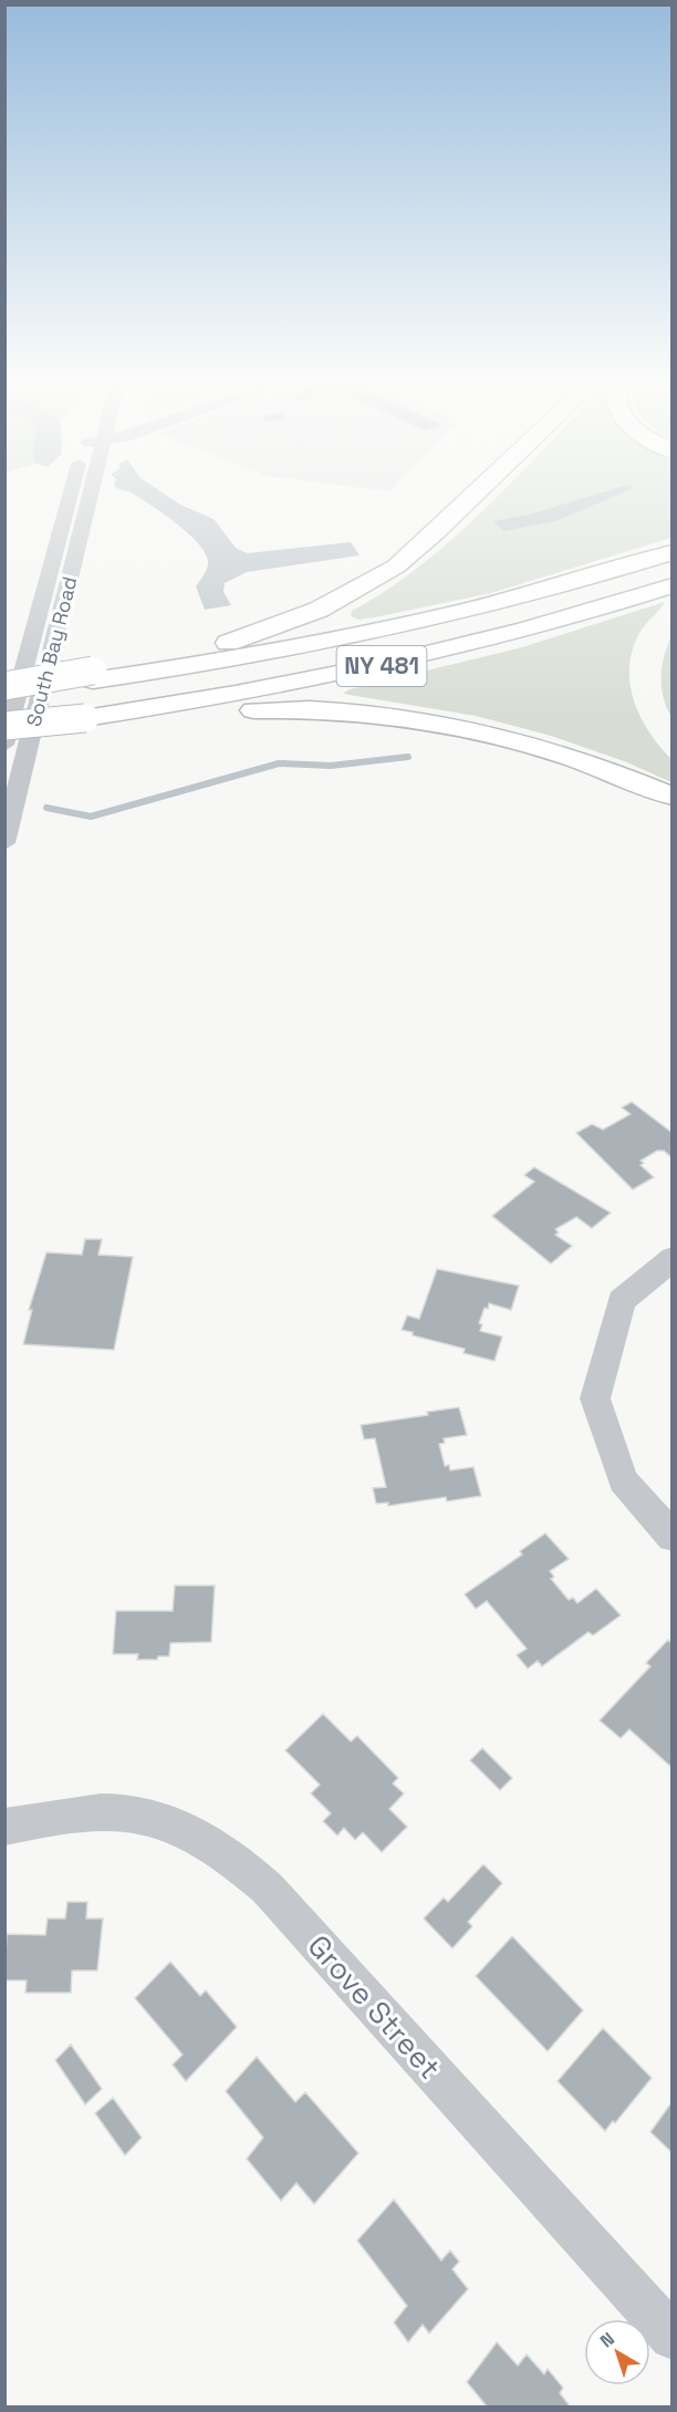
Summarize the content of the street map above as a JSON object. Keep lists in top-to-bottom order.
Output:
{
  "streets": {
    "highway": ["NY 481"],
    "street": ["South Bay Road", "Grove Street"]
  },
  "north": "top left"
}
